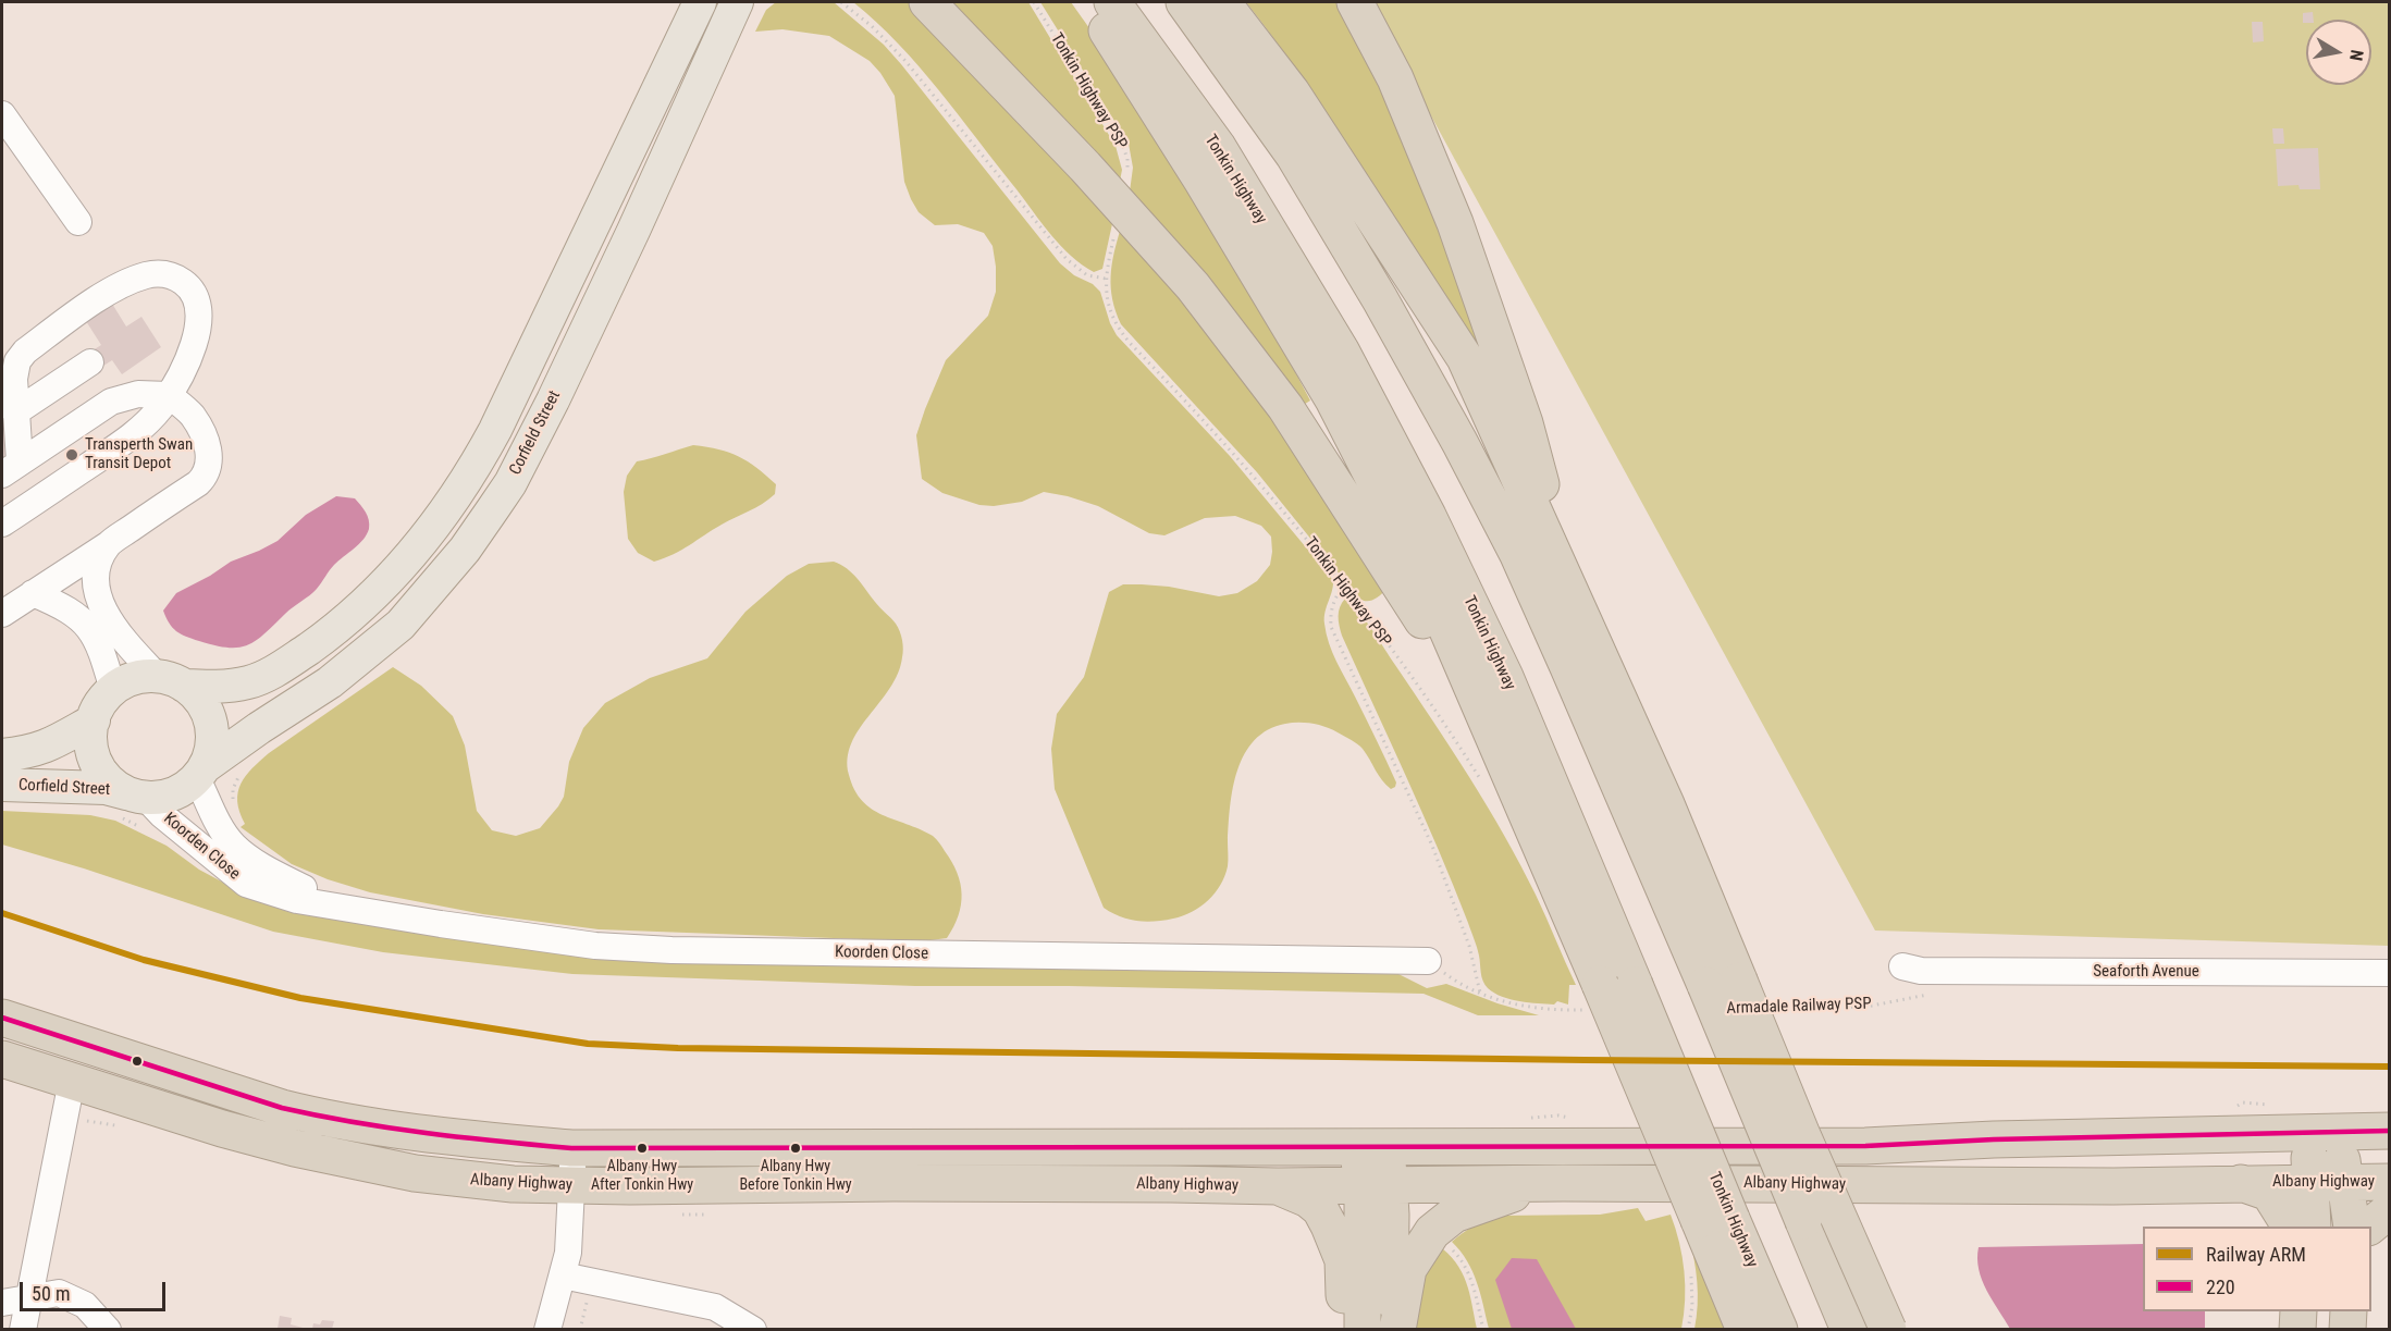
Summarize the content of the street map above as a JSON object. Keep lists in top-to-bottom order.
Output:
{
  "streets": {
    "highway": ["Tonkin Highway", "Albany Highway"],
    "main road": ["Corfield Street"],
    "street": ["Koorden Close", "Seaforth Avenue"],
    "path": ["Tonkin Highway PSP", "Armadale Railway PSP"]
  },
  "crossings": [
    ["Corfield Street", "Koorden Close"]
  ],
  "places": ["Transperth Swan Transit Depot", "Albany Hwy After Tonkin Hwy", "Albany Hwy Before Tonkin Hwy"],
  "lines": ["rail line ARM", "transit line 220"],
  "legend": ["Railway ARM", "220"],
  "scale_bar": "50 m",
  "north": "right"
}
